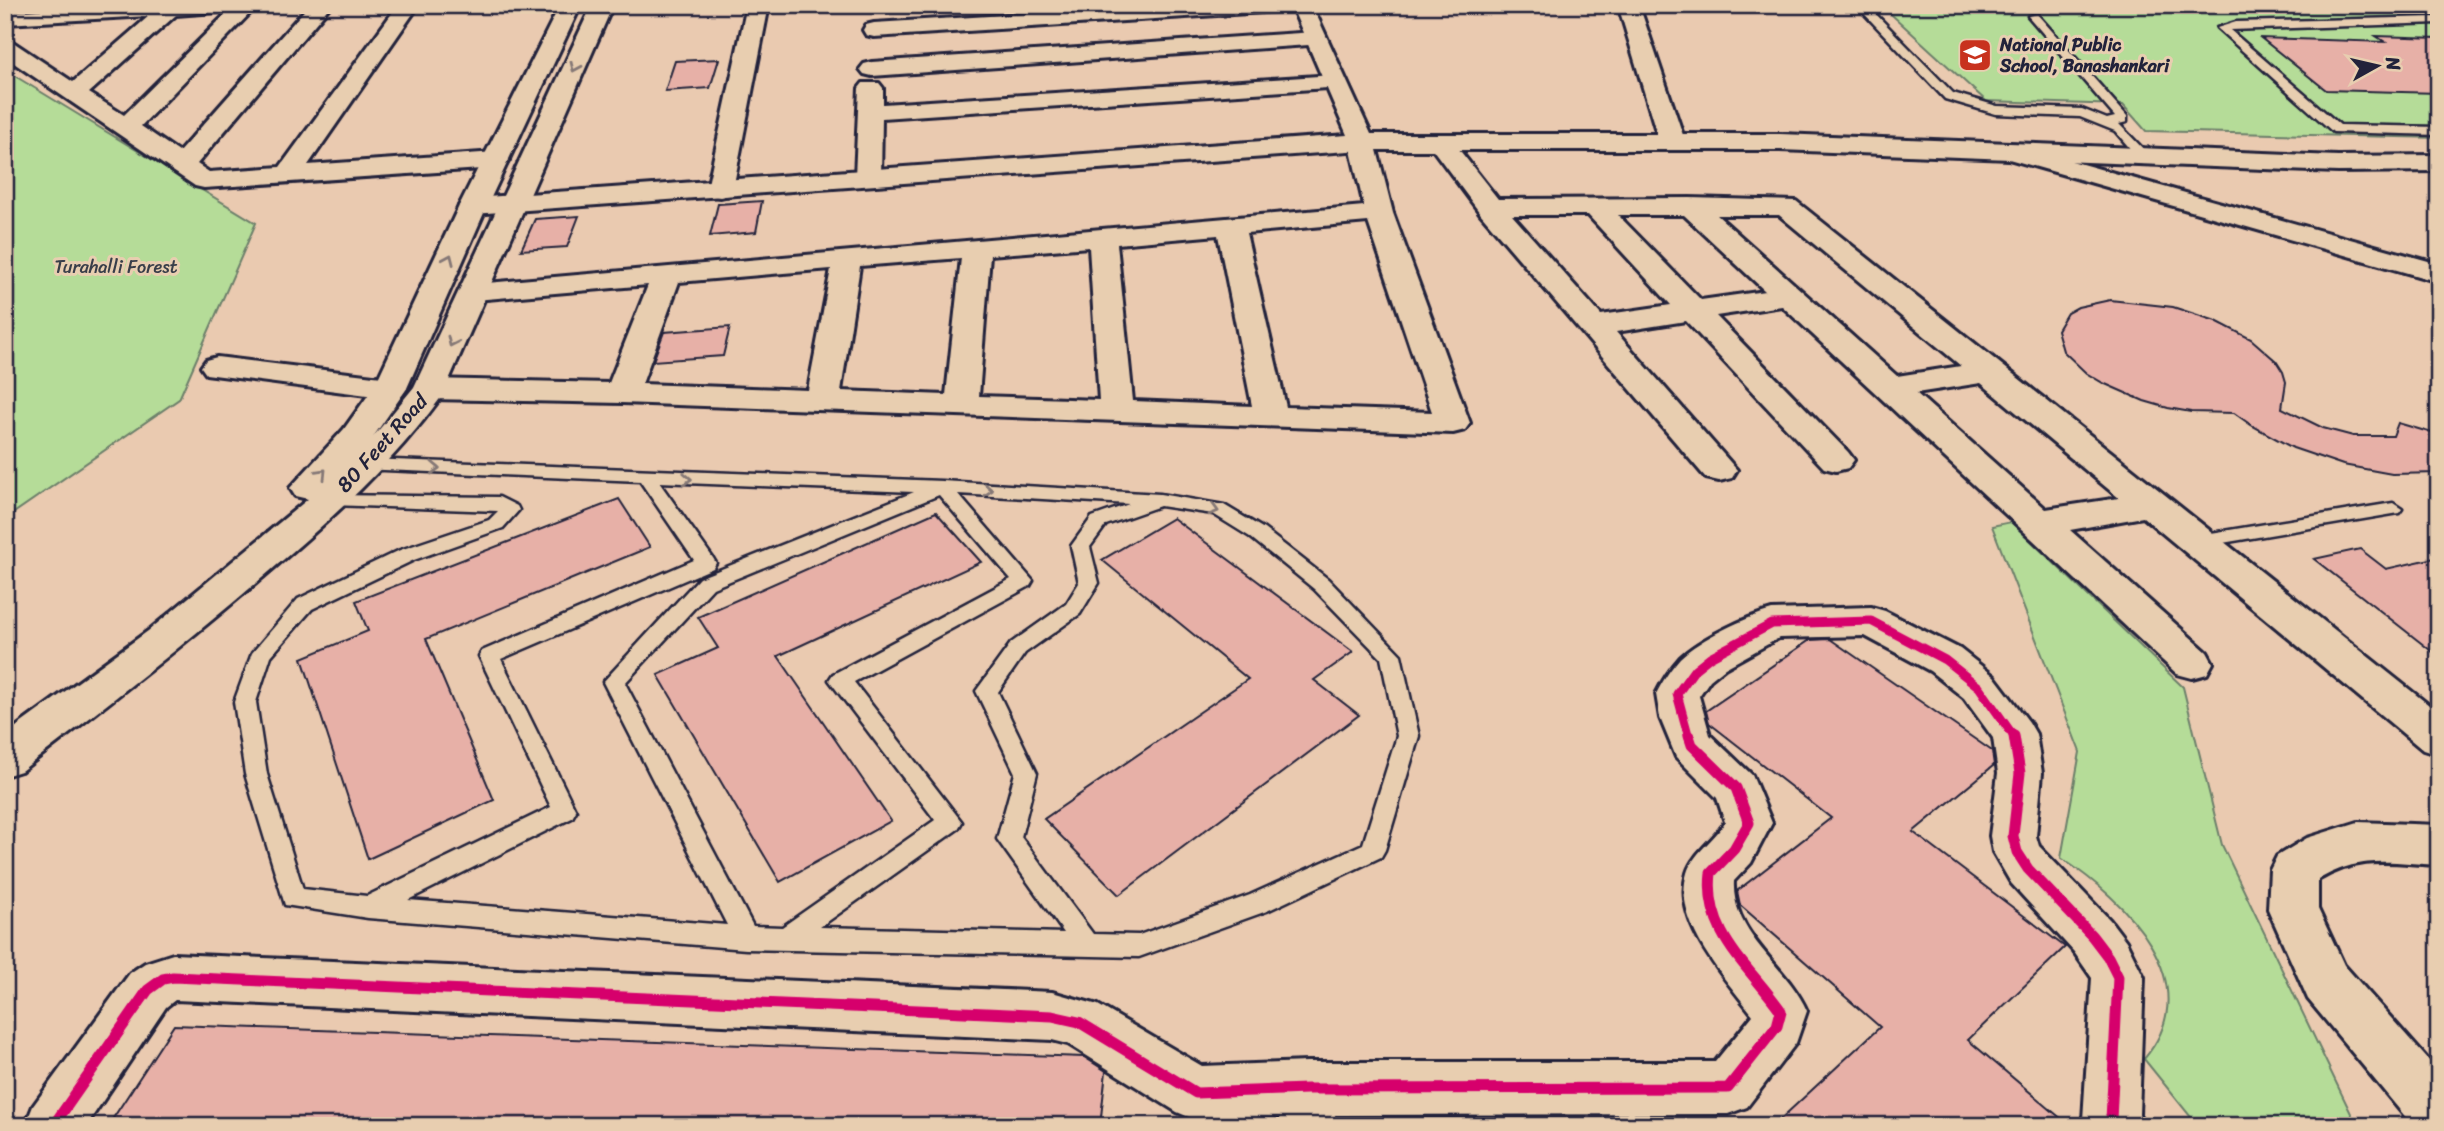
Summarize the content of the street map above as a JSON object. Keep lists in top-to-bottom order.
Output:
{
  "streets": {
    "street": ["80 Feet Road"]
  },
  "parks": ["Turahalli Forest"],
  "places": {
    "school or university": ["National Public School, Banashankari"]
  },
  "north": "right"
}
